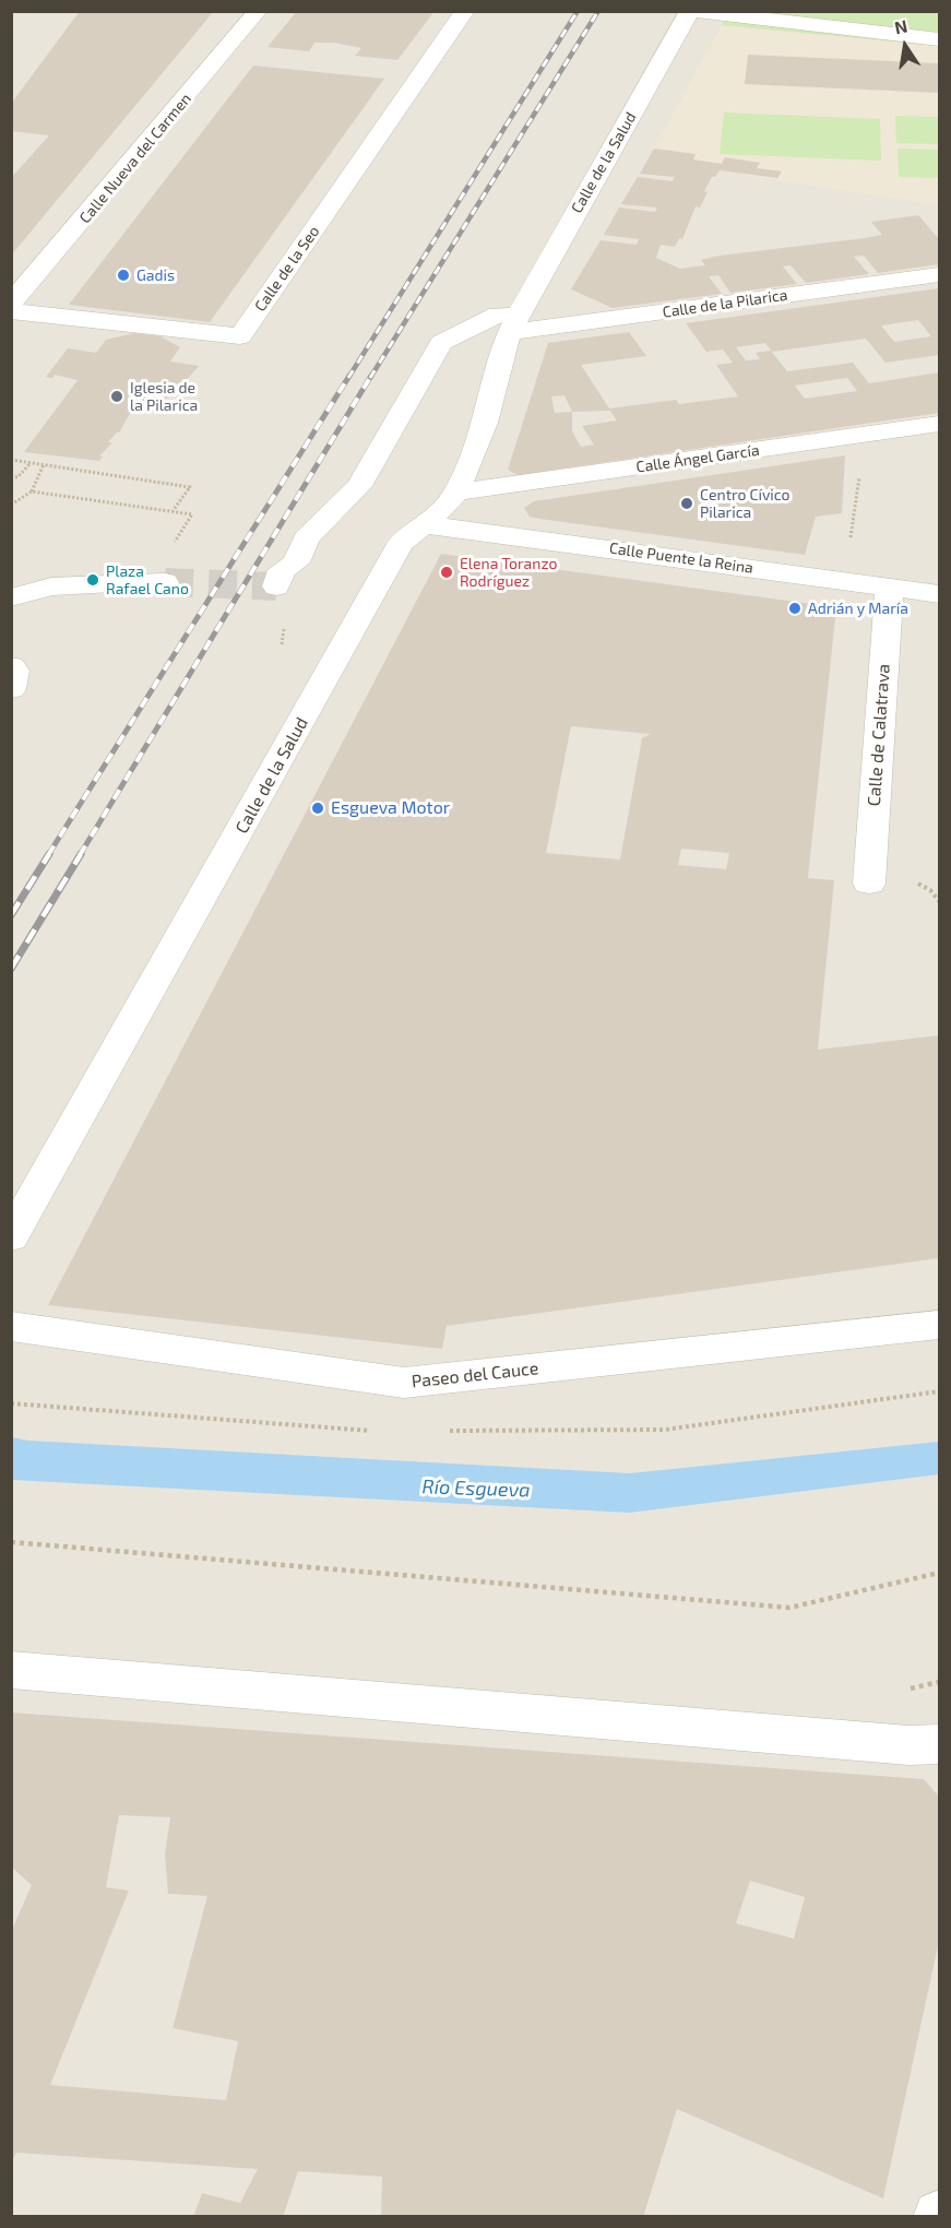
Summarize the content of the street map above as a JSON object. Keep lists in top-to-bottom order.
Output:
{
  "streets": {
    "street": [
      "Calle Nueva del Carmen",
      "Calle de la Salud",
      "Calle de la Seo",
      "Calle de la Pilarica",
      "Calle Ángel García",
      "Calle Puente la Reina",
      "Calle de Calatrava",
      "Paseo del Cauce"
    ]
  },
  "crossings": [
    ["Calle de la Salud", "Calle de la Pilarica"],
    ["Calle de la Salud", "Calle Ángel García"],
    ["Calle de la Salud", "Calle Puente la Reina"],
    ["Calle Puente la Reina", "Calle de Calatrava"]
  ],
  "water": ["Río Esgueva"],
  "places": [
    "Gadis",
    "Iglesia de la Pilarica",
    "Centro Cívico Pilarica",
    "Elena Toranzo Rodríguez",
    "Plaza Rafael Cano",
    "Adrián y María",
    "Esgueva Motor"
  ],
  "north": "top"
}
